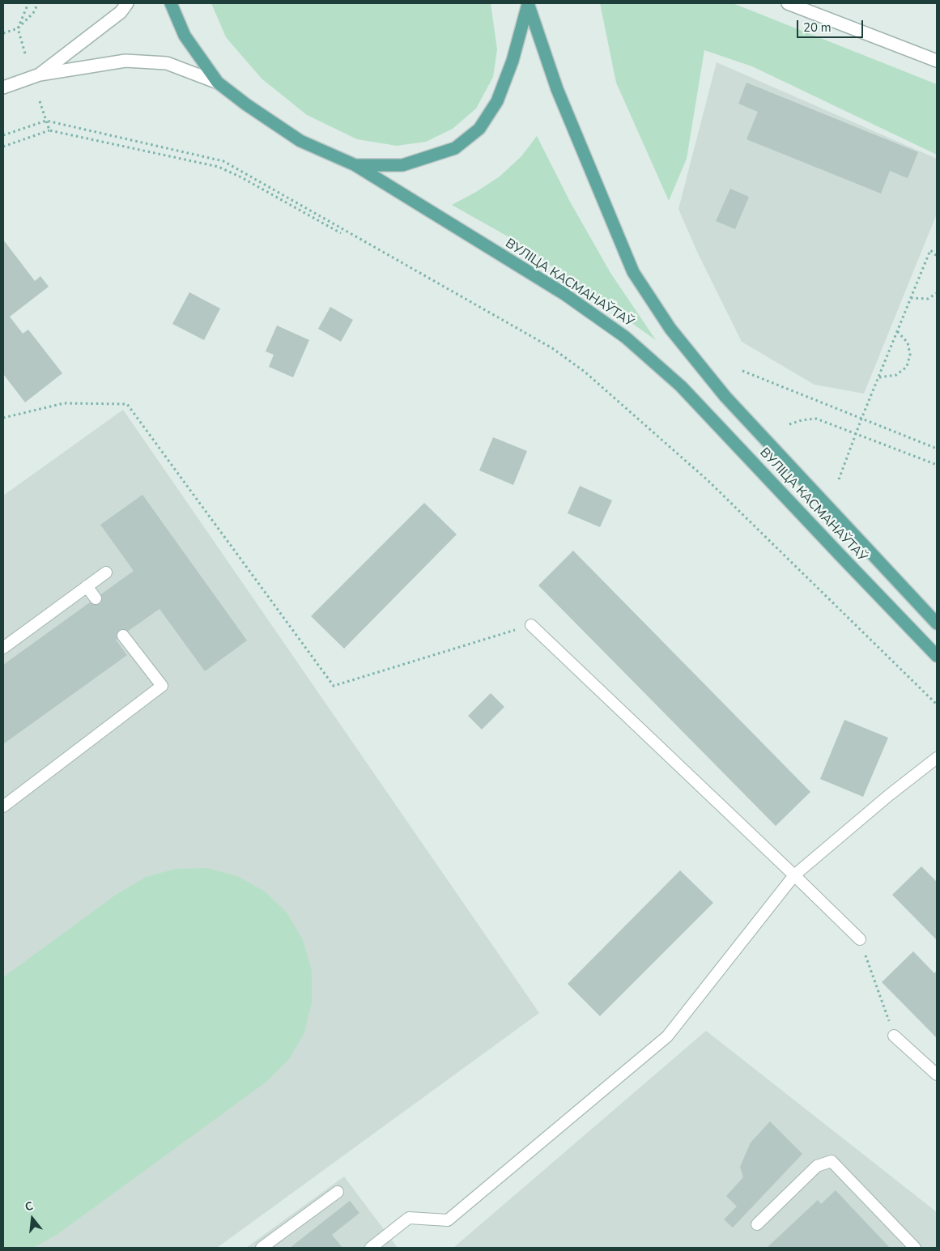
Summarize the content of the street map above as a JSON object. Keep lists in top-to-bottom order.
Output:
{
  "streets": {
    "main road": ["ВУЛІЦА КАСМАНАЎТАЎ"]
  },
  "scale_bar": "20 m",
  "north": "top"
}
